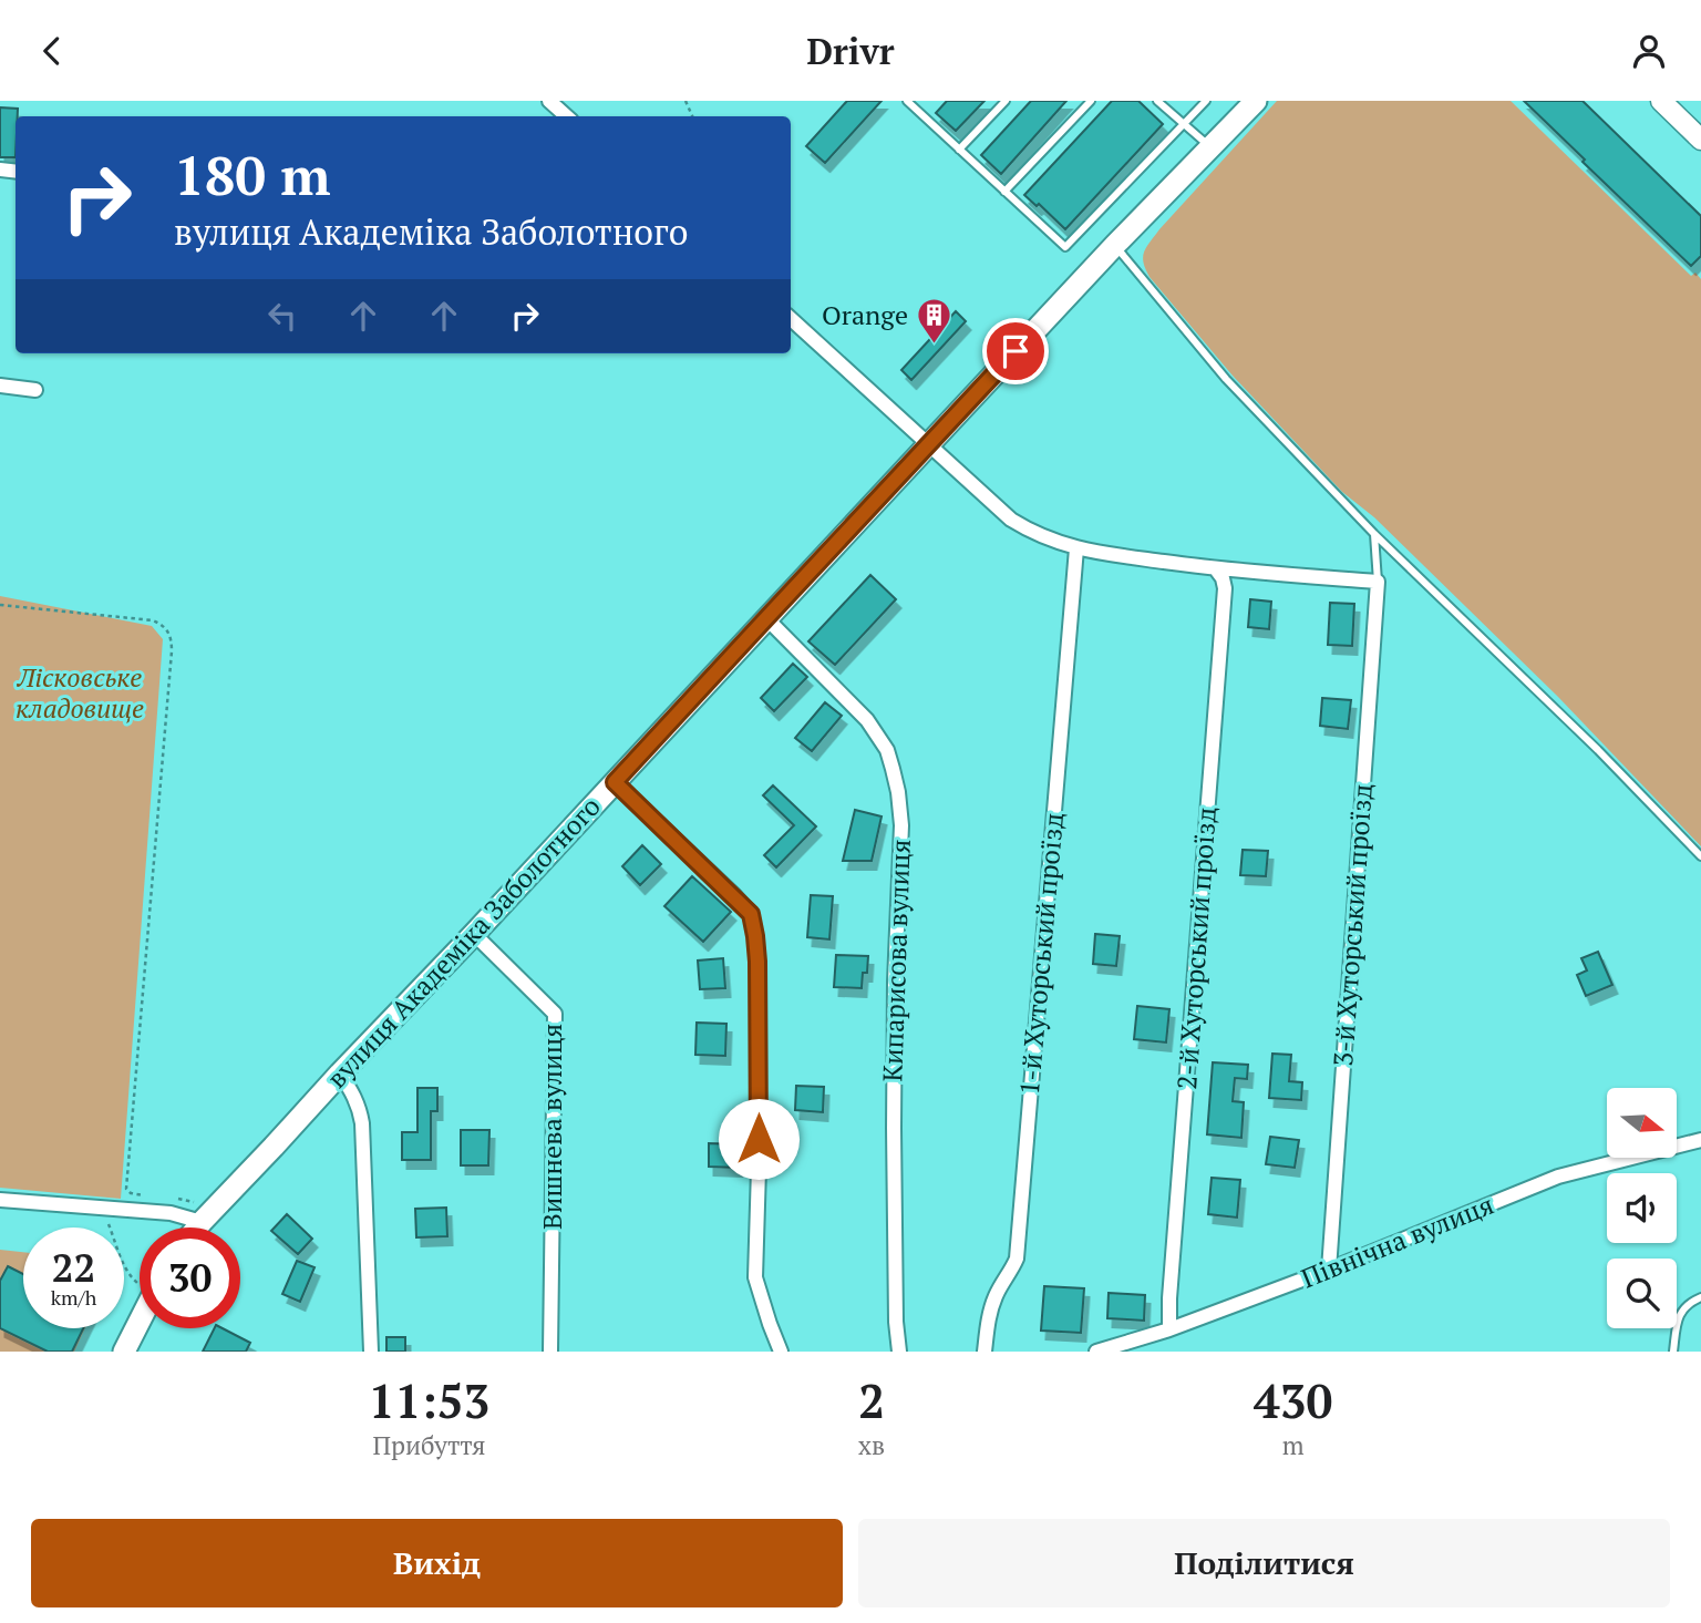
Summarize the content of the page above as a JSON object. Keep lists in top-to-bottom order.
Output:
{
  "streets": {
    "main road": ["вулиця Академіка Заболотного"],
    "street": [
      "3-й Хуторський проїзд",
      "2-й Хуторський проїзд",
      "1-й Хуторський проїзд",
      "Кипарисова вулиця",
      "Вишнева вулиця",
      "Північна вулиця"
    ]
  },
  "crossings": [
    ["3-й Хуторський проїзд", "Північна вулиця"],
    ["вулиця Академіка Заболотного", "Кипарисова вулиця"],
    ["вулиця Академіка Заболотного", "Вишнева вулиця"],
    ["2-й Хуторський проїзд", "Північна вулиця"]
  ],
  "parks": ["Лісковське кладовище"],
  "places": {
    "building": ["Orange"]
  },
  "north": "right",
  "page": {
    "header": "Drivr",
    "turn": ["180 m", "вулиця Академіка Заболотного"],
    "speed": "22 km/h",
    "limit": "30",
    "eta": [
      "11:53",
      "Прибуття",
      "2",
      "хв",
      "430",
      "m"
    ],
    "buttons": ["Вихід", "Поділитися"]
  }
}
